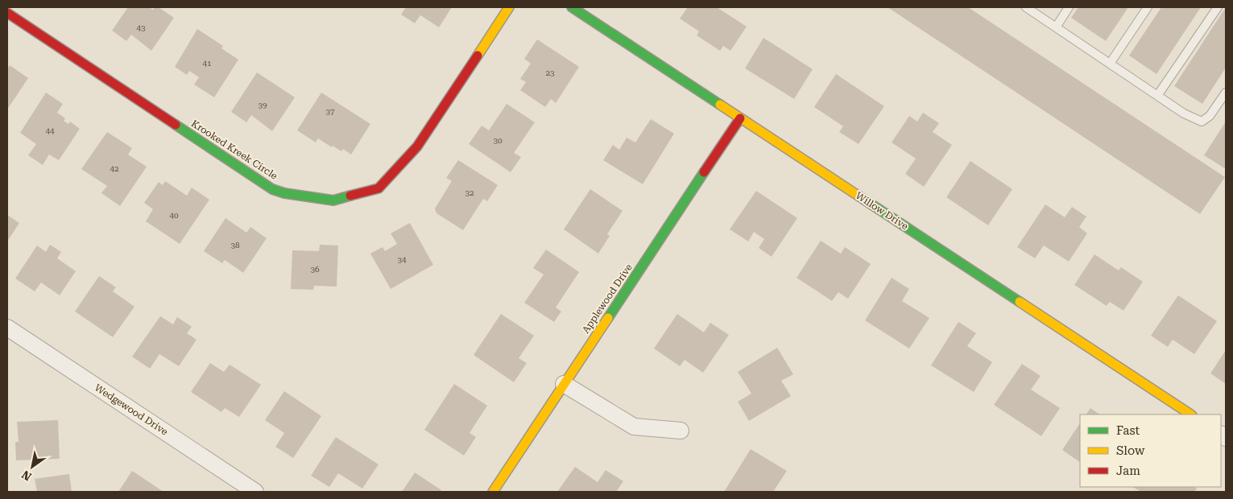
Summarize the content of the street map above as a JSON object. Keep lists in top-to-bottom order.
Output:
{
  "streets": {
    "street": [
      "Krooked Kreek Circle",
      "Willow Drive",
      "Applewood Drive",
      "Wedgewood Drive"
    ]
  },
  "crossings": [
    ["Willow Drive", "Applewood Drive"]
  ],
  "house_numbers": [
    "43",
    "41",
    "23",
    "39",
    "37",
    "44",
    "30",
    "42",
    "32",
    "40",
    "38",
    "34",
    "36"
  ],
  "legend": ["Fast", "Slow", "Jam"],
  "north": "bottom left"
}
